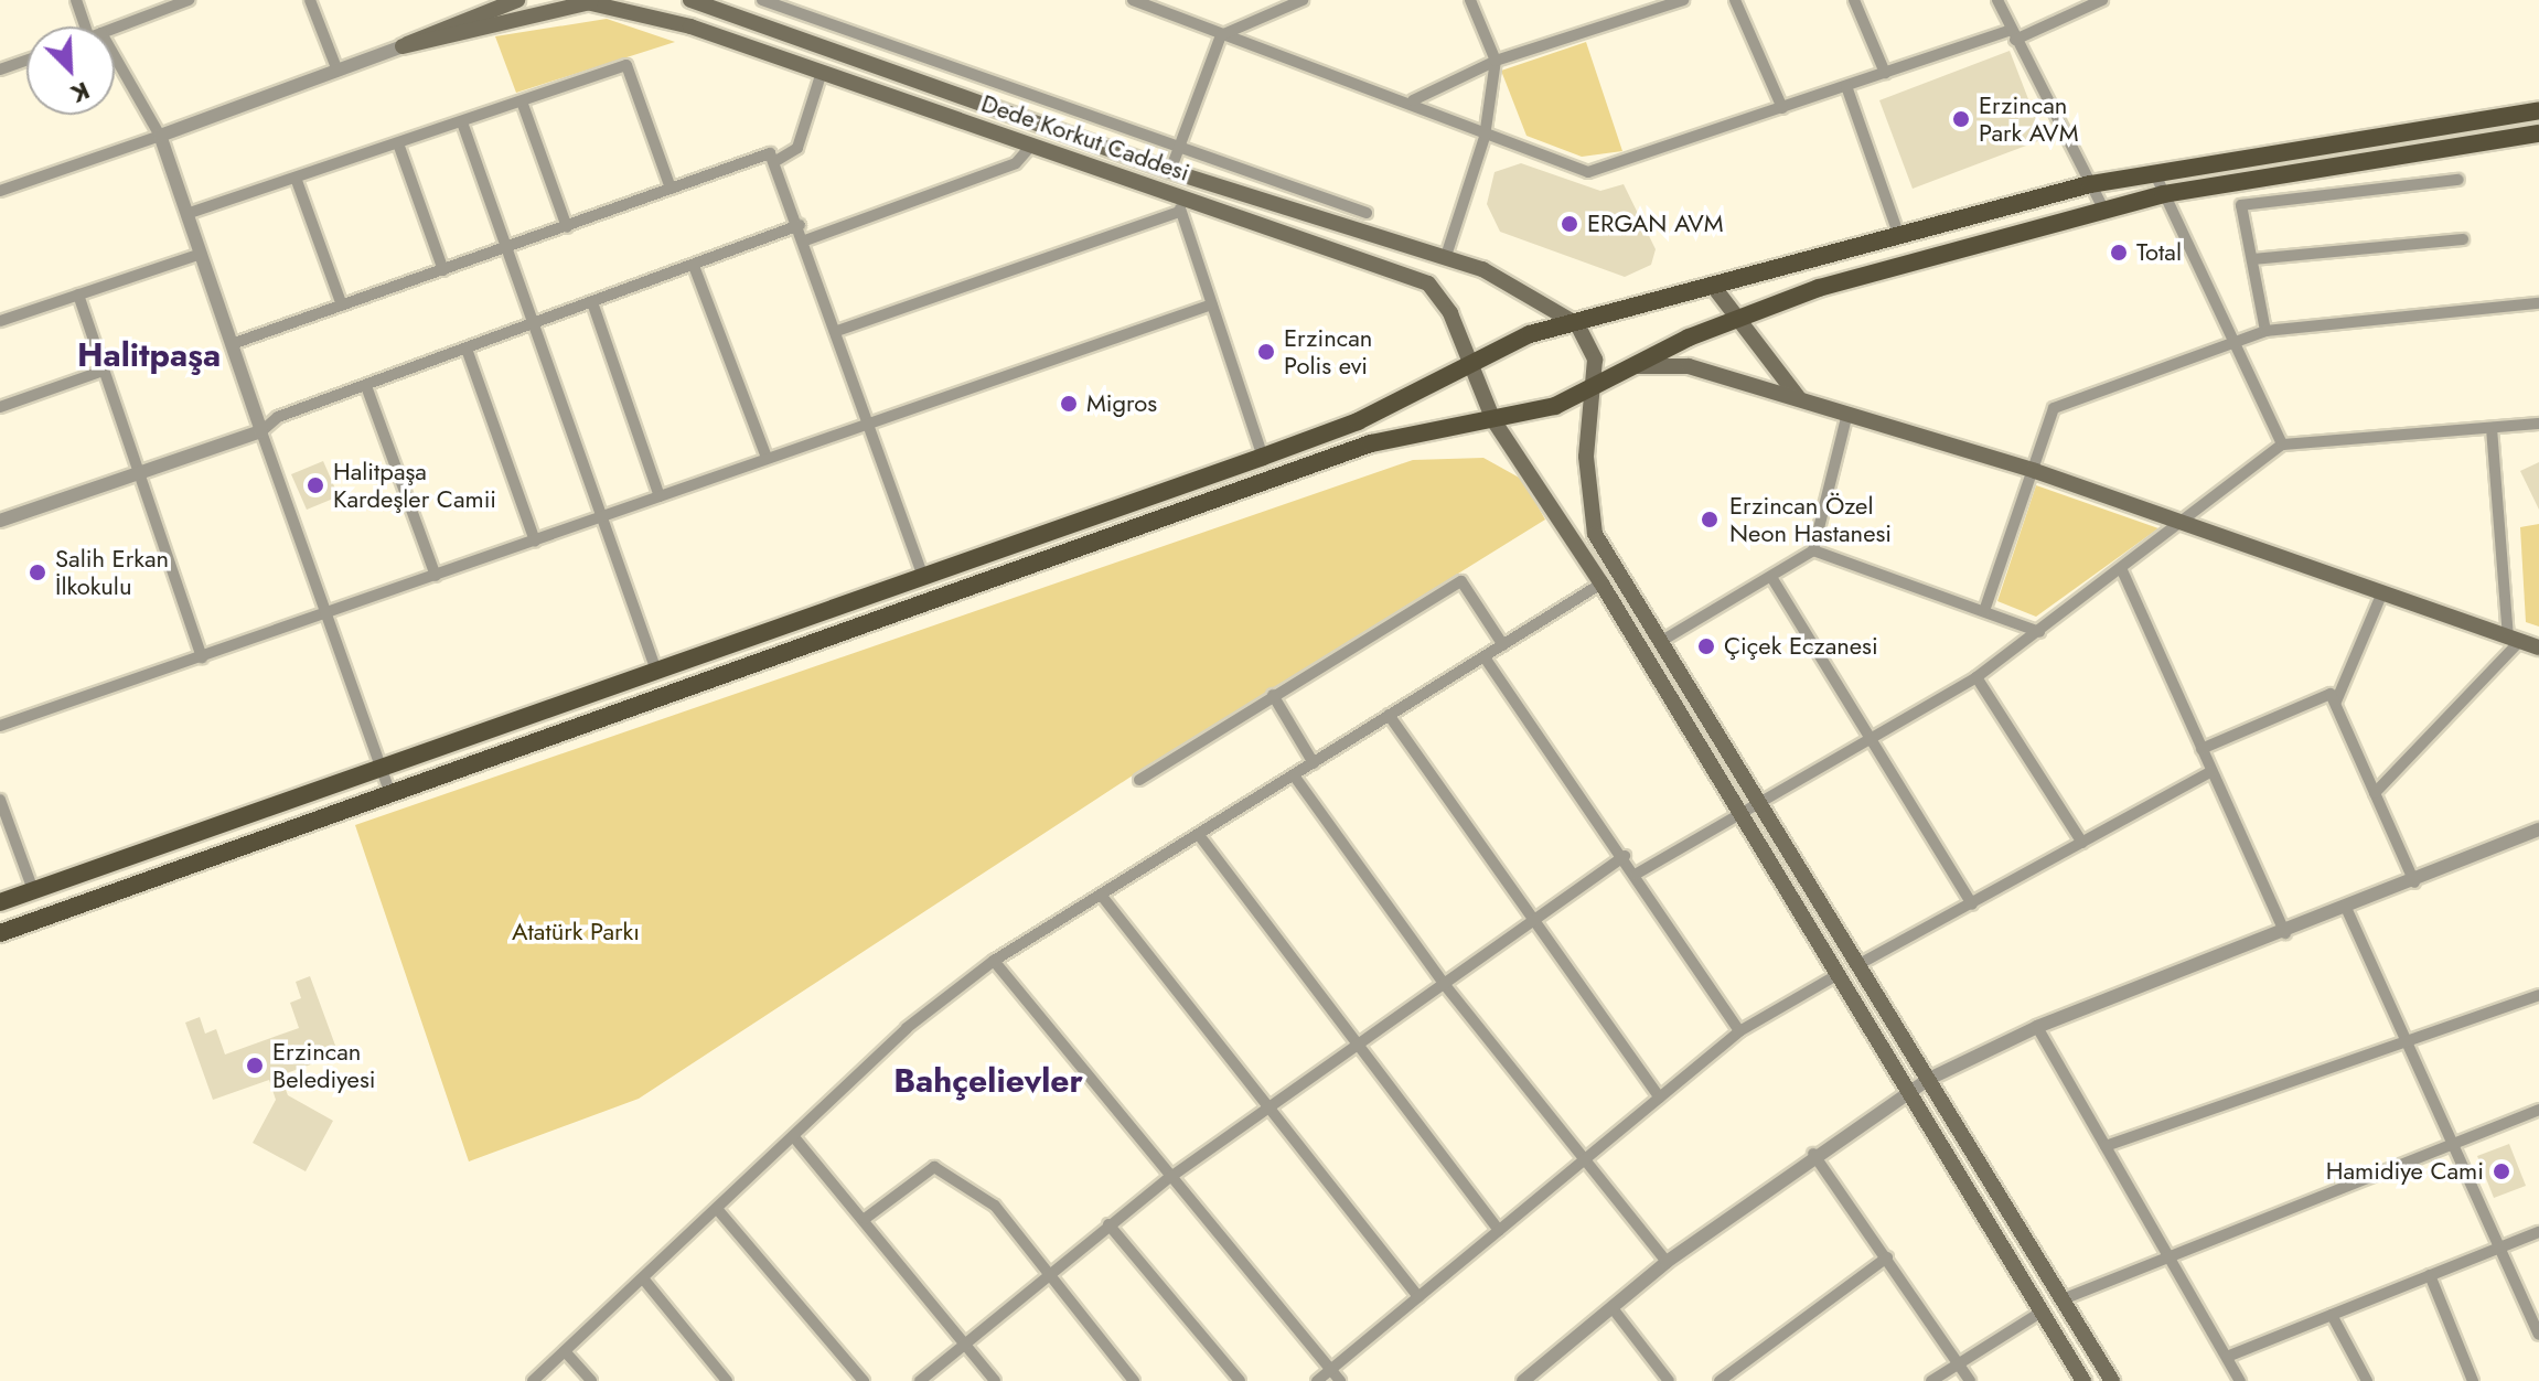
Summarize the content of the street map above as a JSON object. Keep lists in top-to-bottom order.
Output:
{
  "streets": {
    "main road": ["Dede Korkut Caddesi"]
  },
  "districts": ["Halitpaşa", "Bahçelievler"],
  "parks": ["Atatürk Parkı"],
  "places": [
    "Erzincan Park AVM",
    "ERGAN AVM",
    "Total",
    "Erzincan Polis evi",
    "Migros",
    "Halitpaşa Kardeşler Camii",
    "Erzincan Özel Neon Hastanesi",
    "Salih Erkan İlkokulu",
    "Çiçek Eczanesi",
    "Erzincan Belediyesi",
    "Hamidiye Cami"
  ],
  "north": "bottom right"
}
